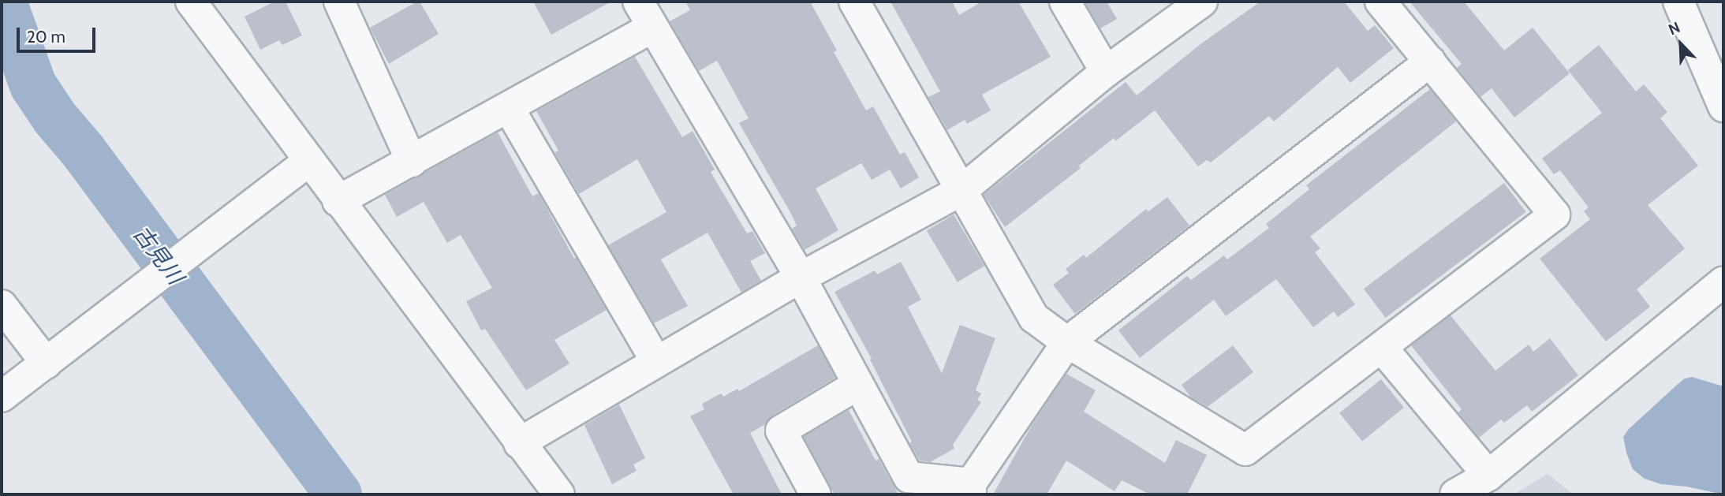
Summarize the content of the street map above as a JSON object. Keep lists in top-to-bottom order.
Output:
{
  "water": ["古見川"],
  "scale_bar": "20 m",
  "north": "top left"
}
